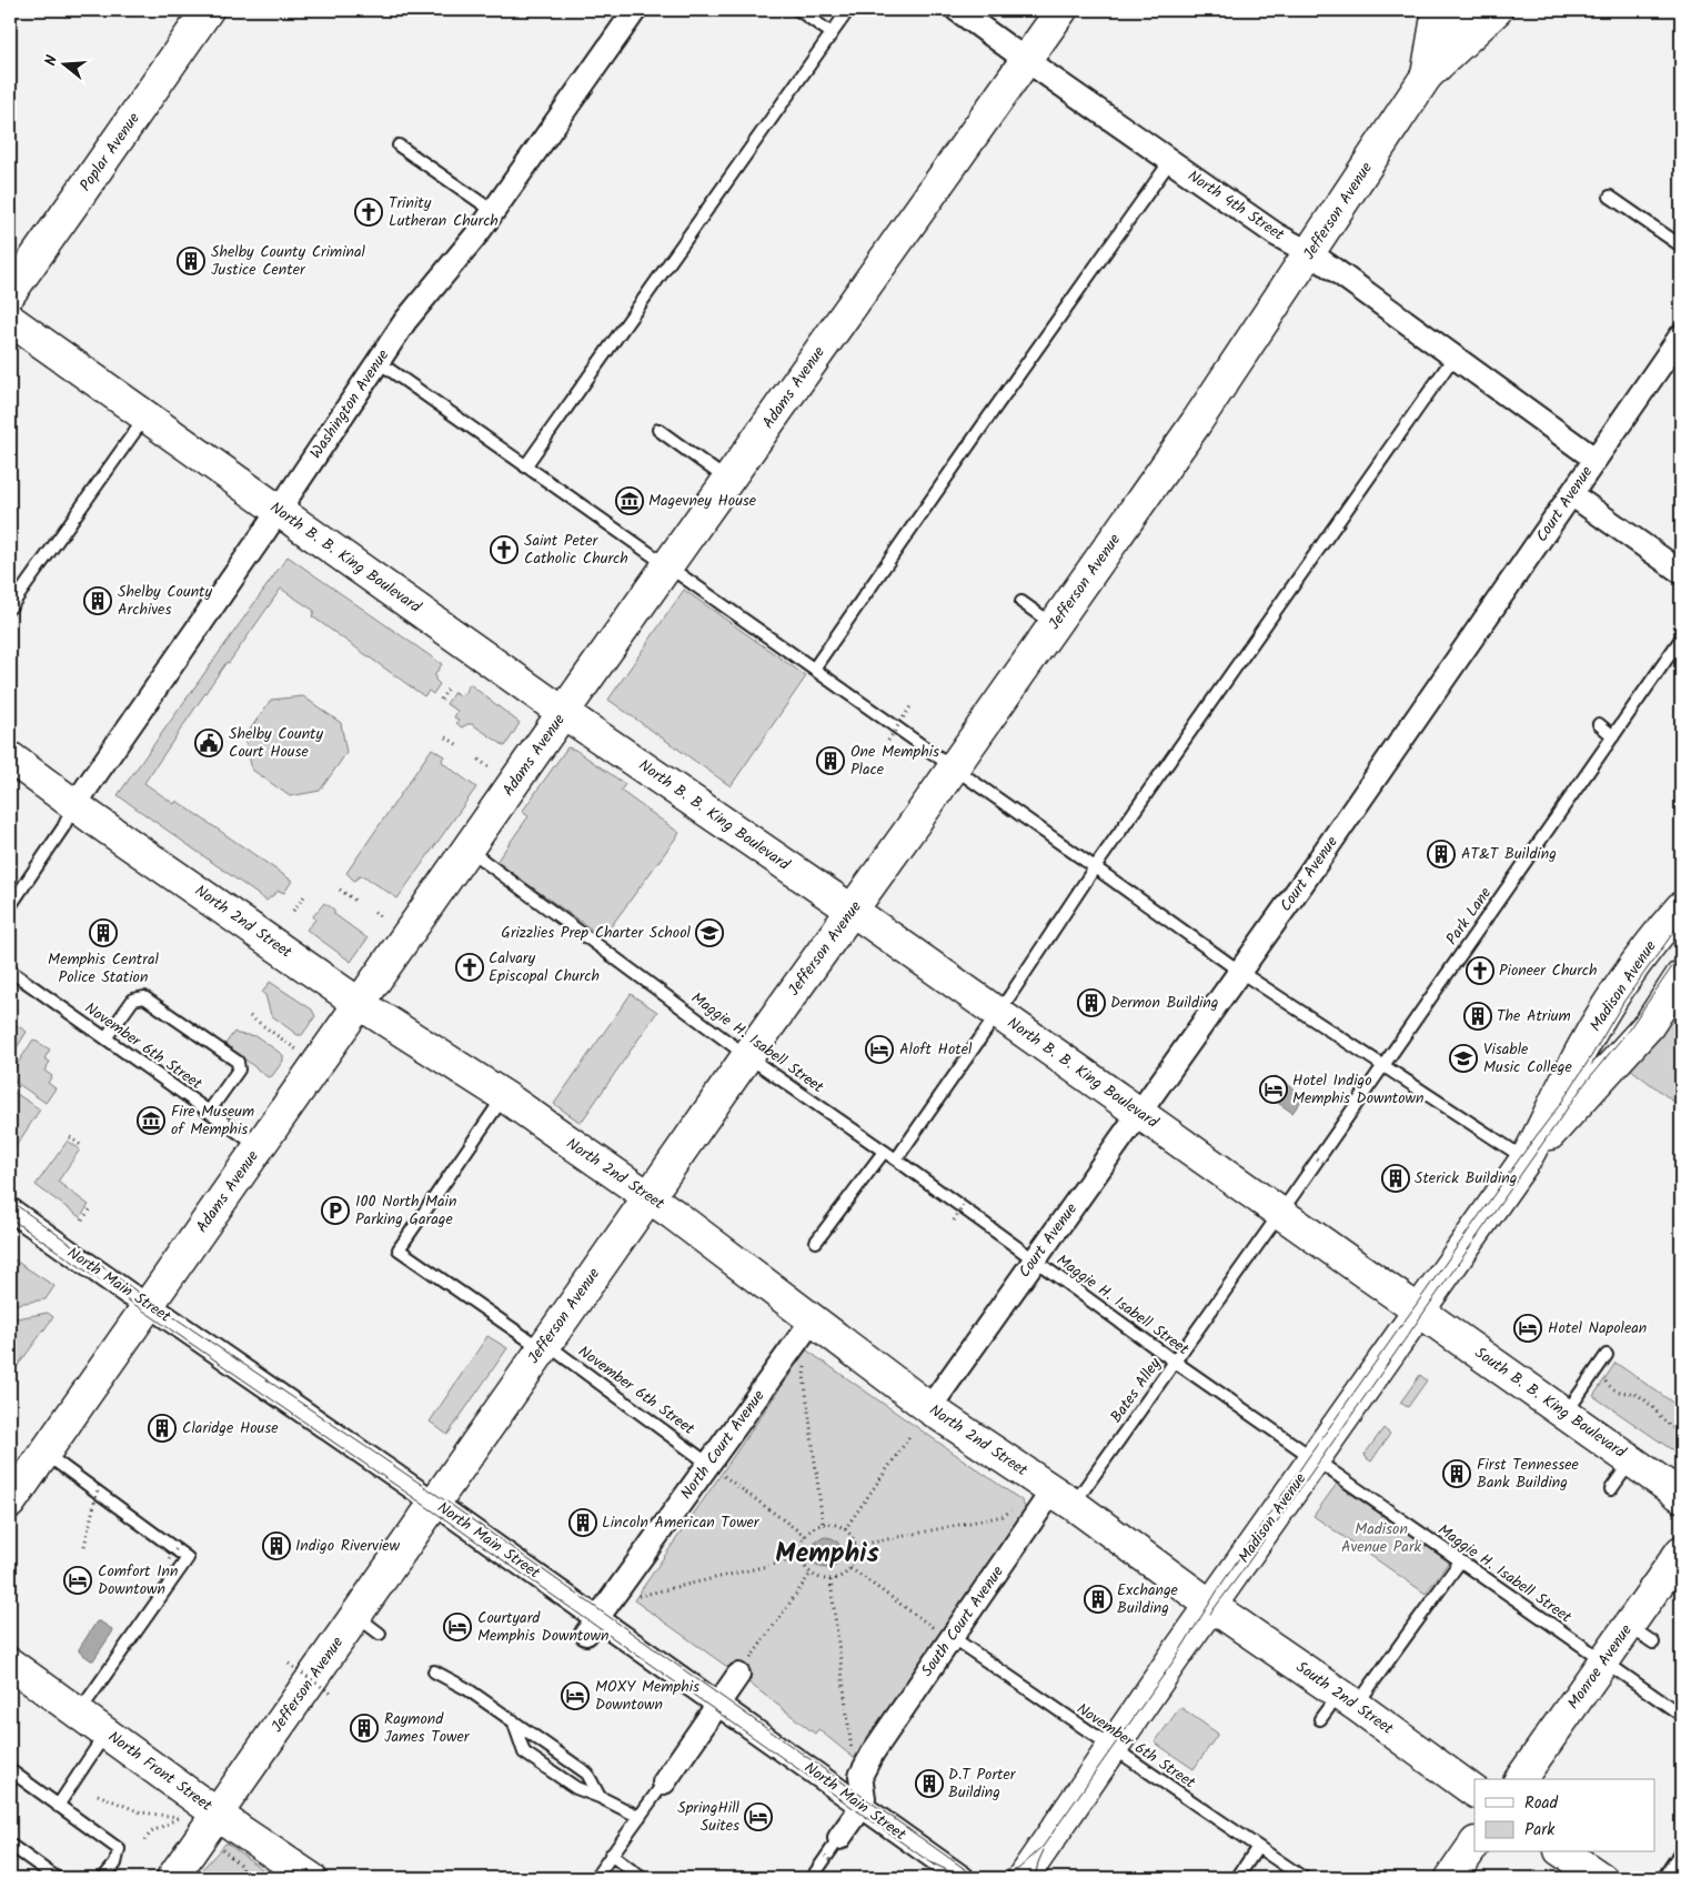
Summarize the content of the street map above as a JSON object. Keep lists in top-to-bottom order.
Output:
{
  "streets": {
    "main road": [
      "Poplar Avenue",
      "Jefferson Avenue",
      "Adams Avenue",
      "North B. B. King Boulevard",
      "North 2nd Street",
      "Madison Avenue",
      "South B. B. King Boulevard",
      "Monroe Avenue",
      "South 2nd Street",
      "North Front Street"
    ],
    "street": [
      "North 4th Street",
      "Washington Avenue",
      "Court Avenue",
      "North Main Street",
      "North Court Avenue",
      "South Court Avenue"
    ],
    "lane": [
      "Park Lane",
      "Maggie H. Isabell Street",
      "November 6th Street",
      "Bates Alley"
    ]
  },
  "crossings": [
    ["North 4th Street", "Jefferson Avenue"],
    ["North 4th Street", "Adams Avenue"],
    ["North 4th Street", "Court Avenue"],
    ["Jefferson Avenue", "North B. B. King Boulevard"],
    ["Jefferson Avenue", "North 2nd Street"],
    ["Jefferson Avenue", "Maggie H. Isabell Street"],
    ["Jefferson Avenue", "November 6th Street"],
    ["Jefferson Avenue", "North Main Street"],
    ["Jefferson Avenue", "North Front Street"],
    ["Adams Avenue", "North B. B. King Boulevard"],
    ["Adams Avenue", "North 2nd Street"],
    ["Adams Avenue", "Maggie H. Isabell Street"],
    ["Adams Avenue", "November 6th Street"],
    ["Adams Avenue", "North Main Street"],
    ["Washington Avenue", "North B. B. King Boulevard"],
    ["Washington Avenue", "North 2nd Street"],
    ["Court Avenue", "North B. B. King Boulevard"],
    ["Court Avenue", "North 2nd Street"],
    ["Court Avenue", "Maggie H. Isabell Street"],
    ["North B. B. King Boulevard", "Park Lane"],
    ["North B. B. King Boulevard", "Madison Avenue"],
    ["North B. B. King Boulevard", "Bates Alley"],
    ["North B. B. King Boulevard", "South B. B. King Boulevard"],
    ["Park Lane", "Bates Alley"],
    ["North 2nd Street", "Madison Avenue"],
    ["North 2nd Street", "November 6th Street"],
    ["North 2nd Street", "Bates Alley"],
    ["North 2nd Street", "North Court Avenue"],
    ["North 2nd Street", "South Court Avenue"],
    ["North 2nd Street", "South 2nd Street"],
    ["Madison Avenue", "Maggie H. Isabell Street"],
    ["Madison Avenue", "November 6th Street"],
    ["Madison Avenue", "South B. B. King Boulevard"],
    ["Madison Avenue", "South 2nd Street"],
    ["Maggie H. Isabell Street", "Bates Alley"],
    ["Maggie H. Isabell Street", "Monroe Avenue"],
    ["November 6th Street", "North Court Avenue"],
    ["November 6th Street", "South Court Avenue"],
    ["North Main Street", "North Court Avenue"],
    ["North Main Street", "South Court Avenue"],
    ["Bates Alley", "South Court Avenue"]
  ],
  "districts": ["Memphis"],
  "parks": ["Madison Avenue Park"],
  "places": {
    "church": [
      "Trinity Lutheran Church",
      "Saint Peter Catholic Church",
      "Calvary Episcopal Church",
      "Pioneer Church"
    ],
    "building": [
      "Shelby County Criminal Justice Center",
      "Shelby County Archives",
      "One Memphis Place",
      "AT&T Building",
      "Memphis Central Police Station",
      "Dermon Building",
      "The Atrium",
      "Sterick Building",
      "Claridge House",
      "First Tennessee Bank Building",
      "Lincoln American Tower",
      "Indigo Riverview",
      "Exchange Building",
      "Raymond James Tower",
      "D.T Porter Building"
    ],
    "museum": ["Magevney House", "Fire Museum of Memphis"],
    "public building": ["Shelby County Court House"],
    "school or university": ["Grizzlies Prep Charter School", "Visable Music College"],
    "hotel": [
      "Aloft Hotel",
      "Hotel Indigo Memphis Downtown",
      "Hotel Napolean",
      "Comfort Inn Downtown",
      "Courtyard Memphis Downtown",
      "MOXY Memphis Downtown",
      "SpringHill Suites"
    ],
    "parking": ["100 North Main Parking Garage"]
  },
  "legend": ["Road", "Park"],
  "north": "left"
}
